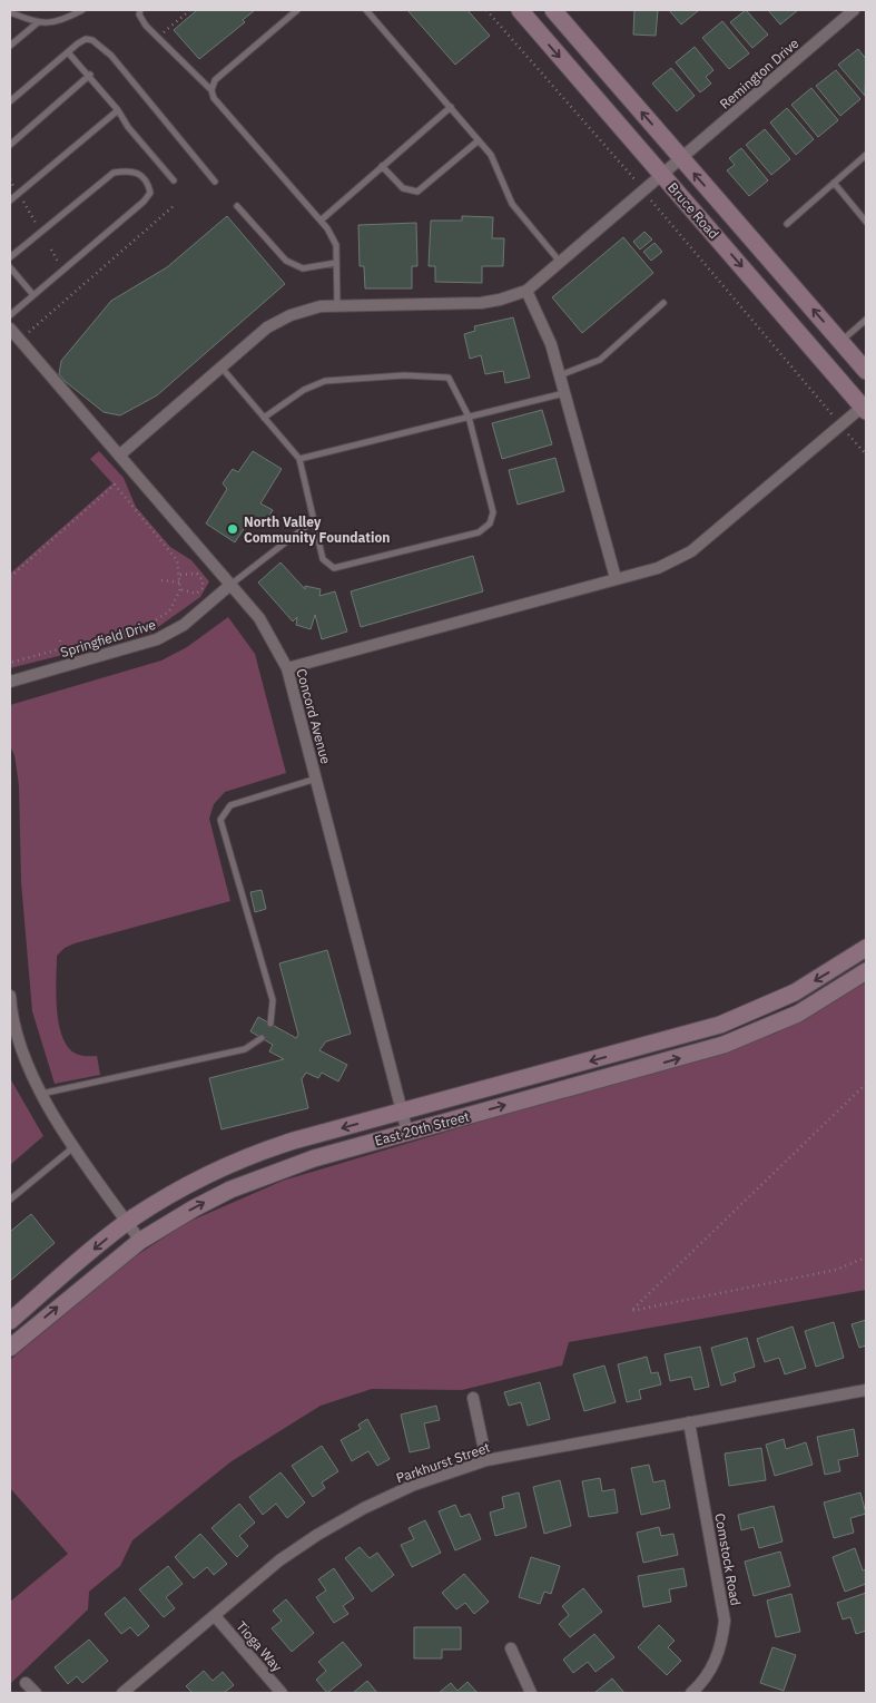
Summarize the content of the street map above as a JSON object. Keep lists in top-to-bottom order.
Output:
{
  "streets": {
    "street": [
      "Remington Drive",
      "Bruce Road",
      "Springfield Drive",
      "Concord Avenue",
      "East 20th Street",
      "Parkhurst Street",
      "Comstock Road",
      "Tioga Way"
    ]
  },
  "crossings": [
    ["Remington Drive", "Bruce Road"],
    ["Remington Drive", "Concord Avenue"],
    ["Springfield Drive", "Concord Avenue"],
    ["Concord Avenue", "East 20th Street"],
    ["Parkhurst Street", "Comstock Road"],
    ["Parkhurst Street", "Tioga Way"]
  ],
  "places": ["North Valley Community Foundation"]
}
